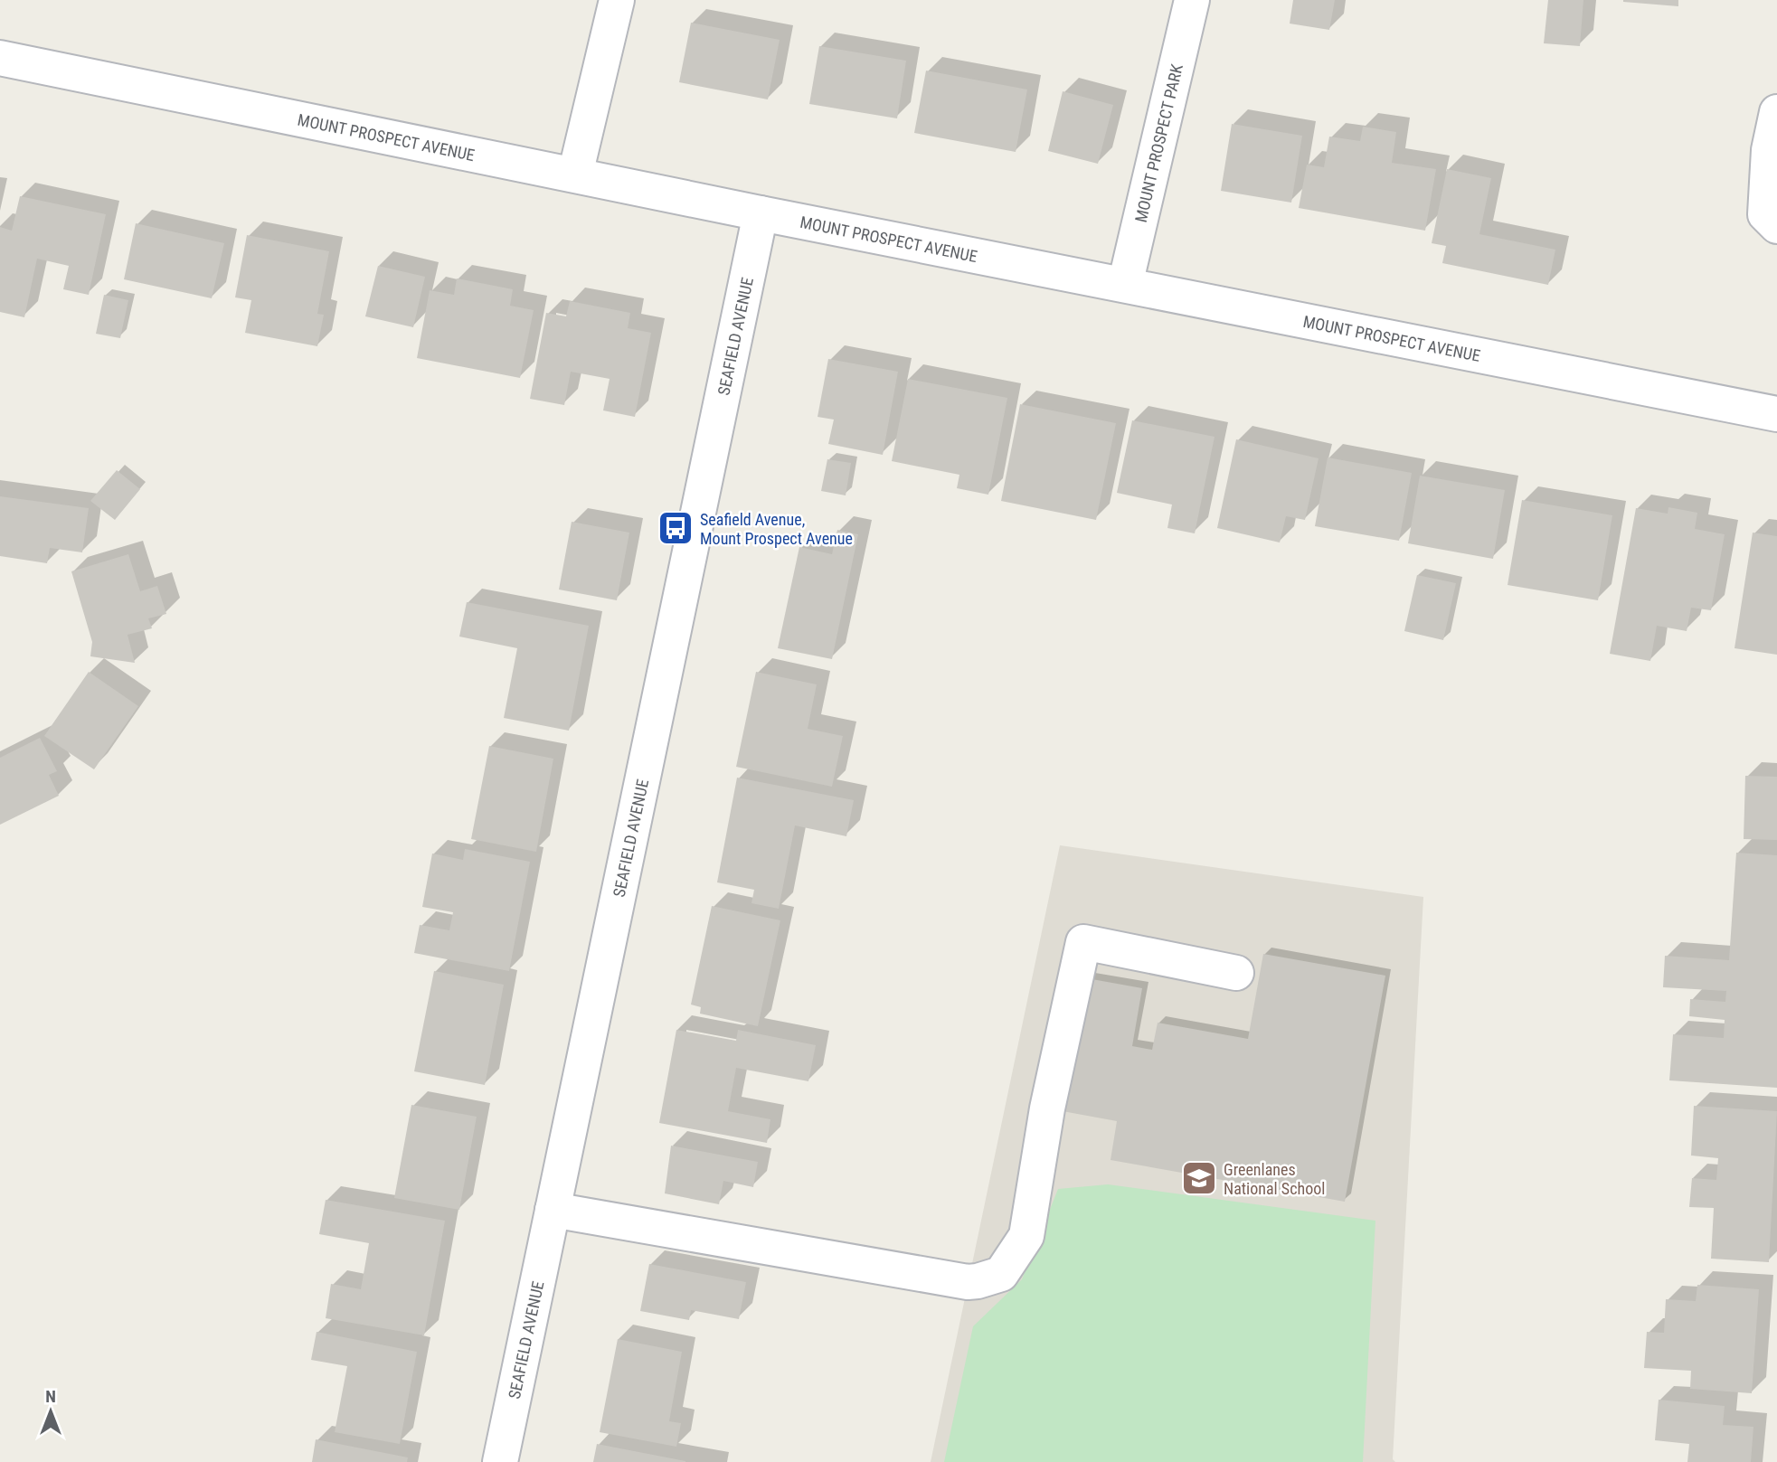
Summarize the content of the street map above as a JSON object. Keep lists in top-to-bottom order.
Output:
{
  "streets": {
    "street": ["MOUNT PROSPECT AVENUE", "MOUNT PROSPECT PARK", "SEAFIELD AVENUE"]
  },
  "crossings": [
    ["MOUNT PROSPECT AVENUE", "MOUNT PROSPECT PARK"],
    ["MOUNT PROSPECT AVENUE", "SEAFIELD AVENUE"]
  ],
  "places": {
    "bus stop": ["Seafield Avenue, Mount Prospect Avenue"],
    "school or university": ["Greenlanes National School"]
  },
  "north": "top"
}
